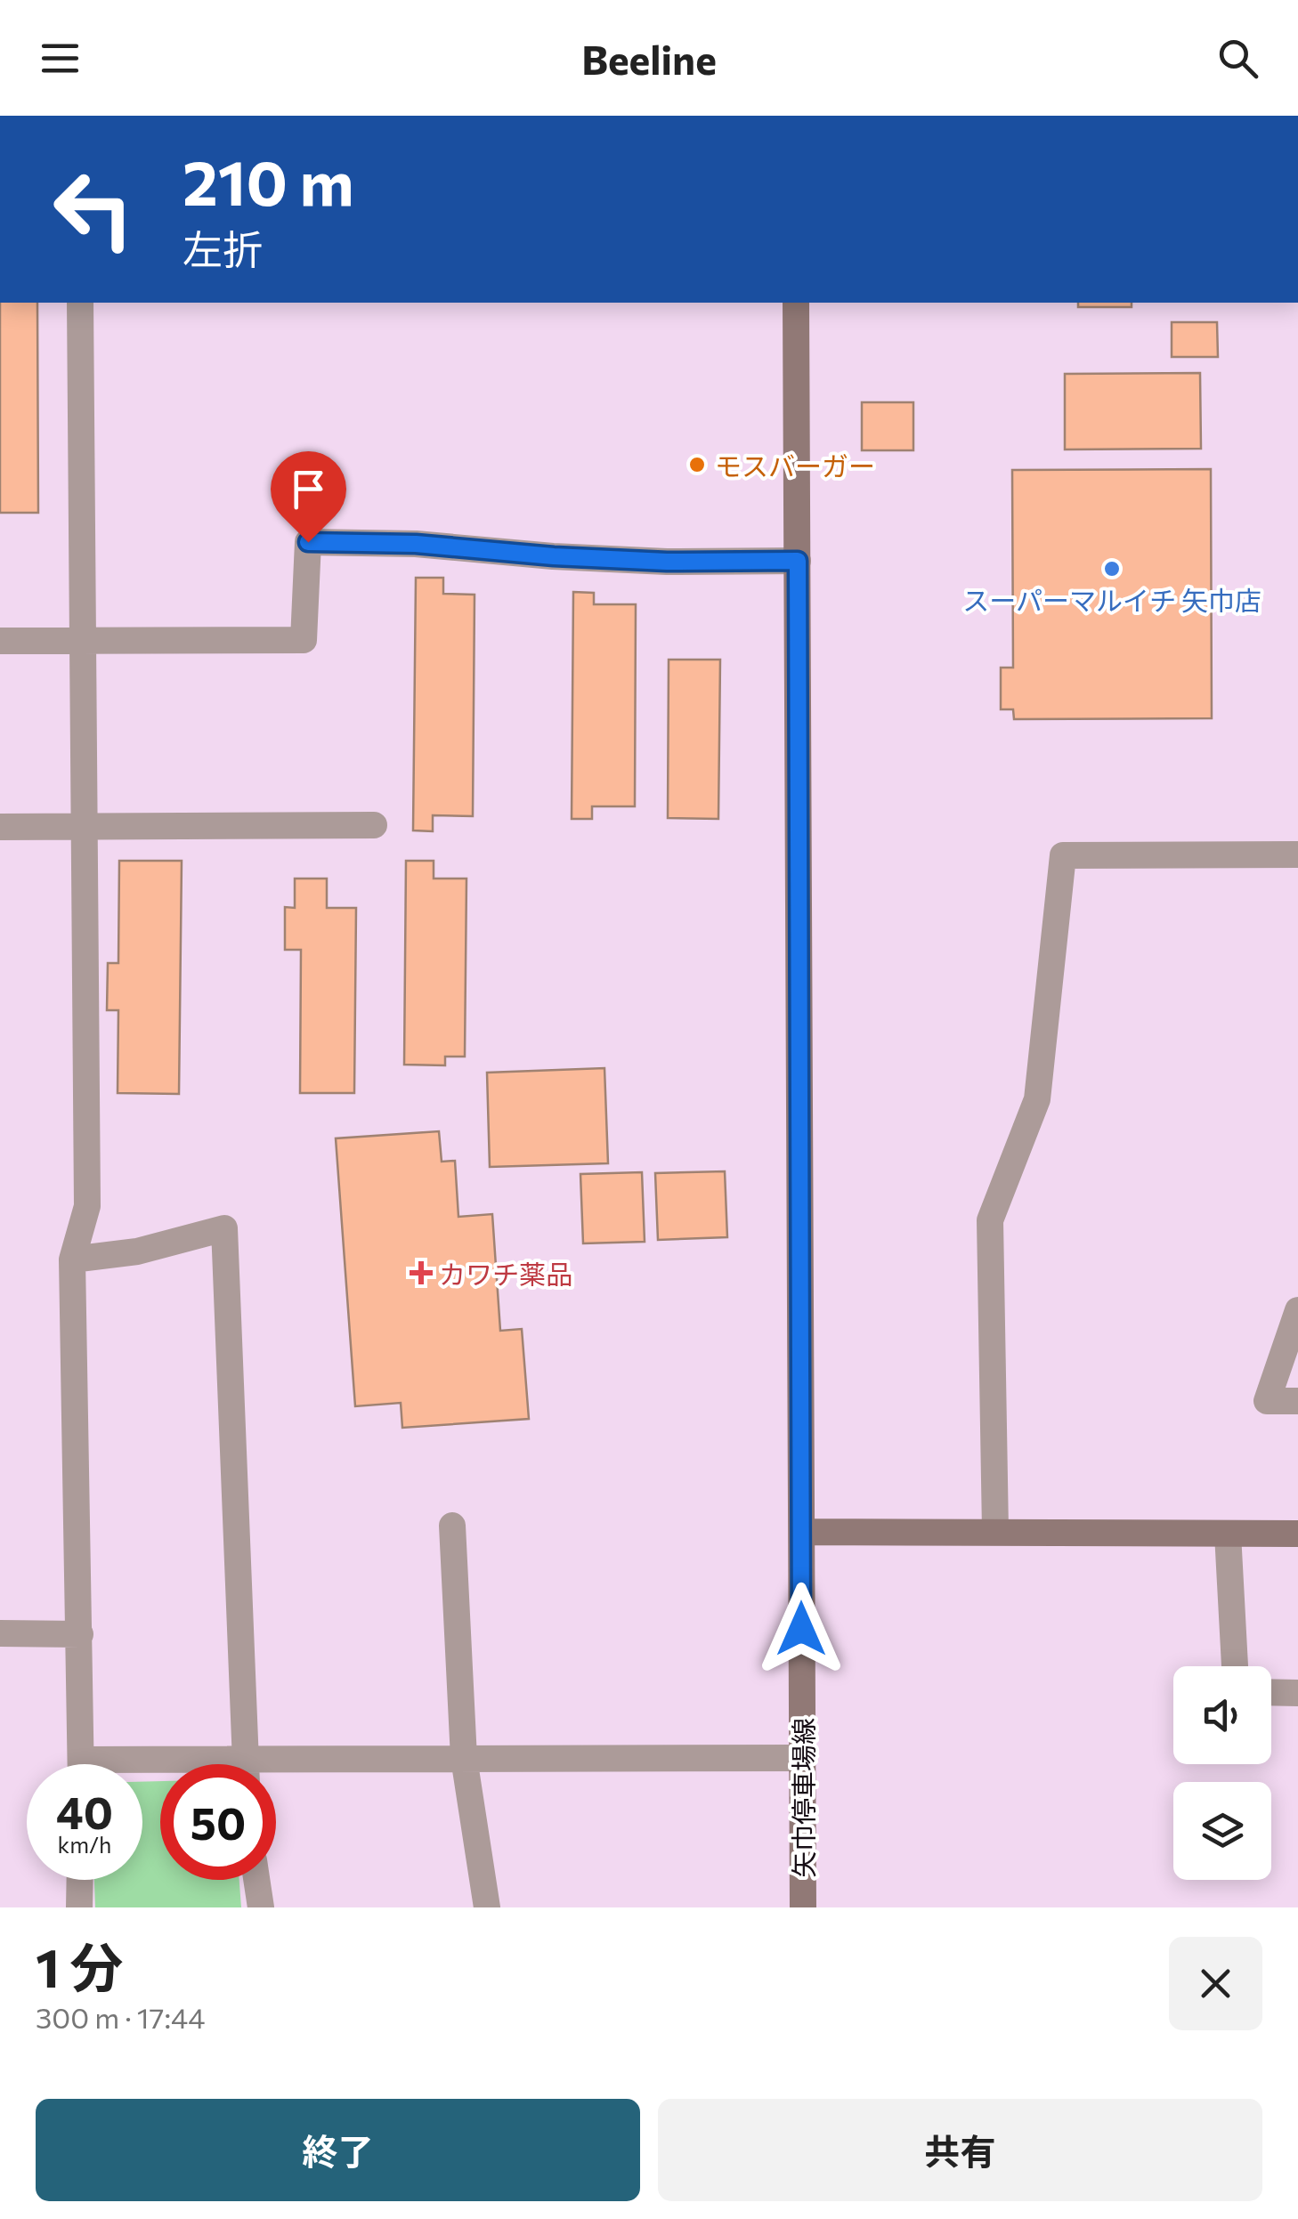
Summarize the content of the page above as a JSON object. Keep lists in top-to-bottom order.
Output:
{
  "streets": {
    "main road": ["矢巾停車場線"]
  },
  "places": {
    "other": ["モスバーガー", "スーパーマルイチ 矢巾店"],
    "health": ["カワチ薬品"]
  },
  "page": {
    "header": "Beeline",
    "turn": ["210 m", "左折"],
    "speed": "40 km/h",
    "limit": "50",
    "heading": ["1 分", "300 m · 17:44"],
    "buttons": ["終了", "共有"]
  }
}
